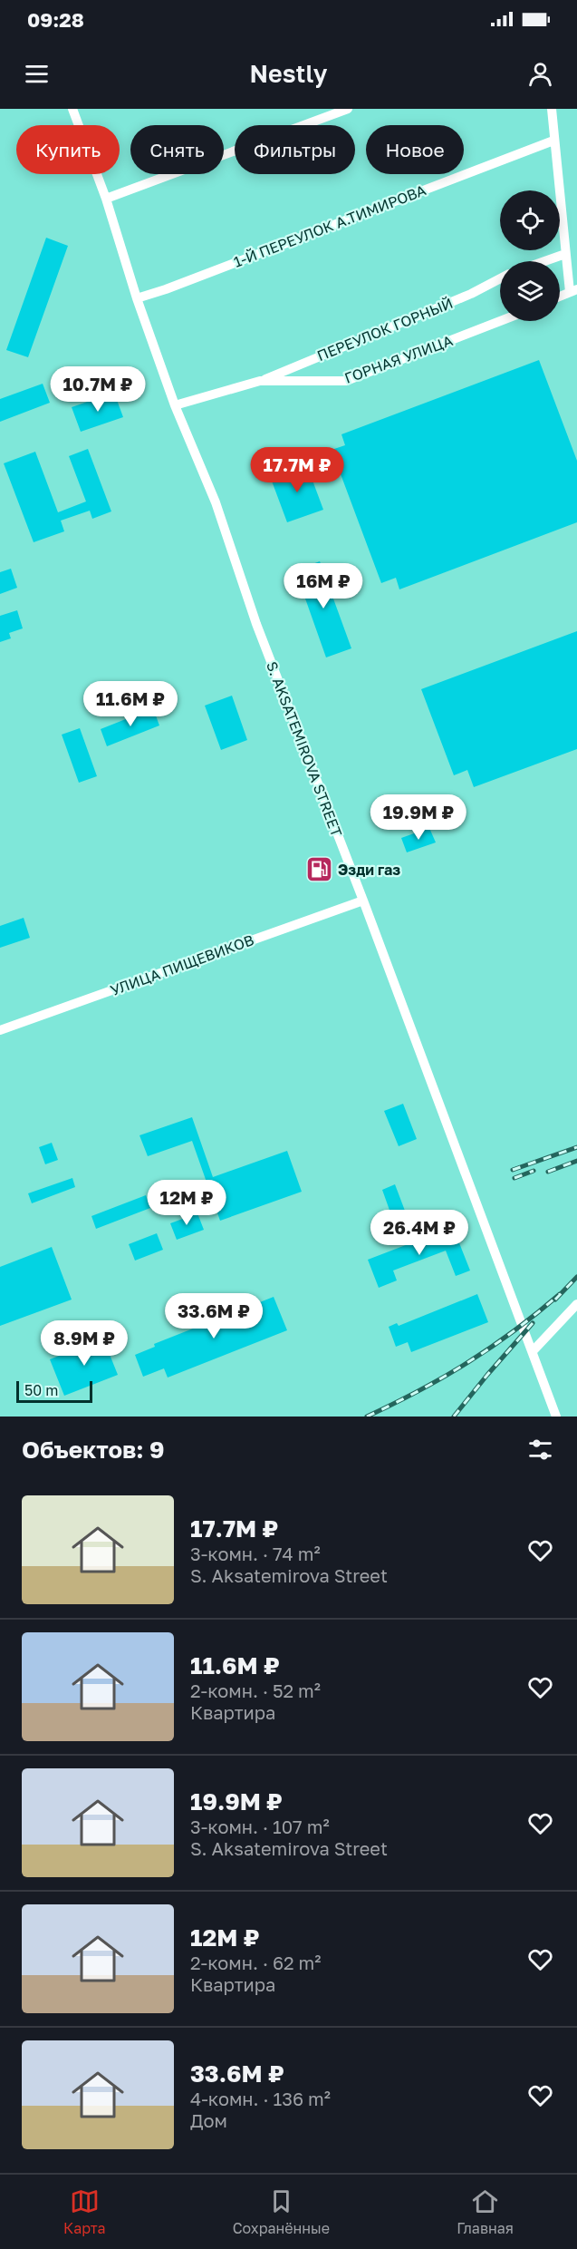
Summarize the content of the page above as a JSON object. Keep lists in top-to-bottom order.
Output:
{
  "streets": {
    "street": [
      "1-Й ПЕРЕУЛОК А.ТИМИРОВА",
      "ПЕРЕУЛОК ГОРНЫЙ",
      "ГОРНАЯ УЛИЦА",
      "S. AKSATEMIROVA STREET",
      "УЛИЦА ПИЩЕВИКОВ"
    ]
  },
  "crossings": [
    ["1-Й ПЕРЕУЛОК А.ТИМИРОВА", "S. AKSATEMIROVA STREET"],
    ["ПЕРЕУЛОК ГОРНЫЙ", "ГОРНАЯ УЛИЦА"],
    ["ГОРНАЯ УЛИЦА", "S. AKSATEMIROVA STREET"],
    ["S. AKSATEMIROVA STREET", "УЛИЦА ПИЩЕВИКОВ"]
  ],
  "places": {
    "fuel station": ["Эзди газ"]
  },
  "scale_bar": "50 m",
  "page": {
    "status": "09:28",
    "header": "Nestly",
    "chip": [
      "Купить",
      "Снять",
      "Фильтры",
      "Новое"
    ],
    "price": [
      "10.7M ₽",
      "17.7M ₽",
      "16M ₽",
      "11.6M ₽",
      "19.9M ₽",
      "12M ₽",
      "26.4M ₽",
      "33.6M ₽",
      "8.9M ₽"
    ],
    "scale": "50 m",
    "heading": "Объектов: 9",
    "list": [
      {
        "name": "17.7M ₽",
        "note": "3-комн. · 74 m² · S. Aksatemirova Street"
      },
      {
        "name": "11.6M ₽",
        "note": "2-комн. · 52 m² · Квартира"
      },
      {
        "name": "19.9M ₽",
        "note": "3-комн. · 107 m² · S. Aksatemirova Street"
      },
      {
        "name": "12M ₽",
        "note": "2-комн. · 62 m² · Квартира"
      },
      {
        "name": "33.6M ₽",
        "note": "4-комн. · 136 m² · Дом"
      }
    ],
    "tabs": ["Карта", "Сохранённые", "Главная"]
  }
}
